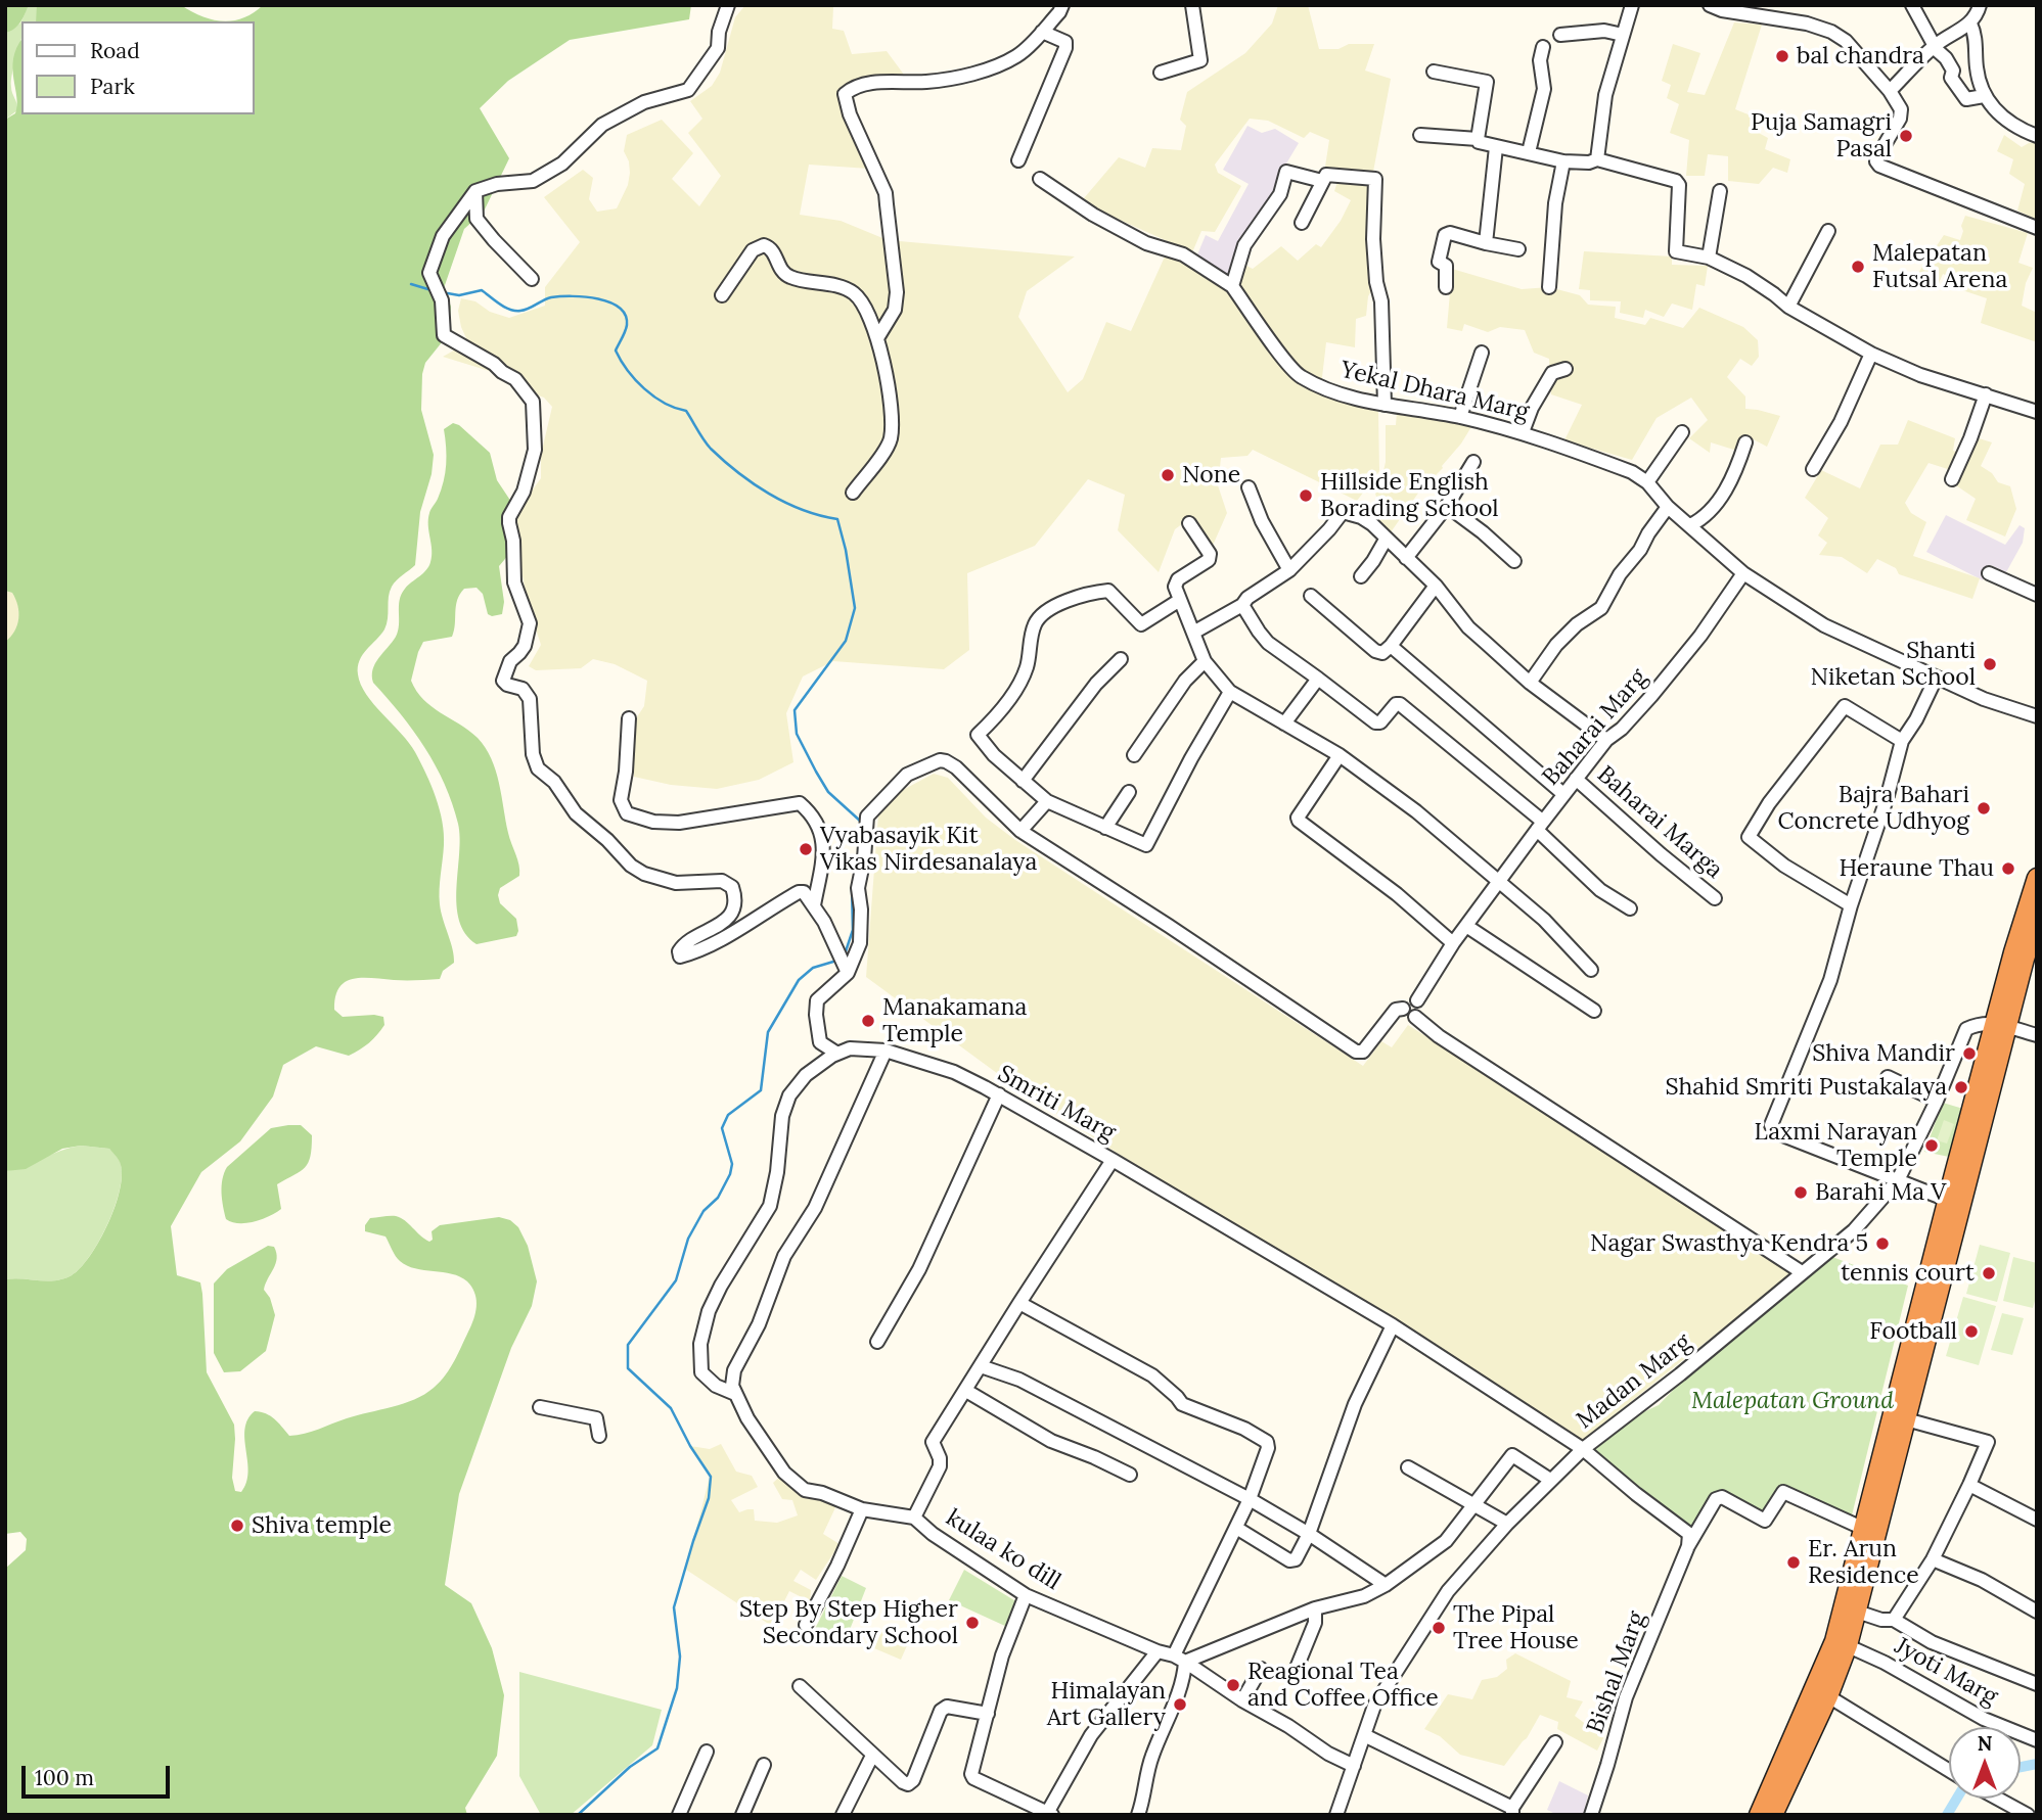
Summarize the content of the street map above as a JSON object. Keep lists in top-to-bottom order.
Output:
{
  "streets": {
    "street": [
      "Yekal Dhara Marg",
      "Baharai Marg",
      "Baharai Marga",
      "Smriti Marg",
      "Madan Marg",
      "kulaa ko dill",
      "Jyoti Marg",
      "Bishal Marg"
    ]
  },
  "crossings": [
    ["Yekal Dhara Marg", "Baharai Marg"],
    ["Baharai Marg", "Baharai Marga"],
    ["Smriti Marg", "Madan Marg"],
    ["Smriti Marg", "kulaa ko dill"],
    ["Smriti Marg", "Bishal Marg"]
  ],
  "parks": ["Malepatan Ground"],
  "places": [
    "bal chandra",
    "Puja Samagri Pasal",
    "Malepatan Futsal Arena",
    "None",
    "Hillside English Borading School",
    "Shanti Niketan School",
    "Bajra Bahari Concrete Udhyog",
    "Vyabasayik Kit Vikas Nirdesanalaya",
    "Heraune Thau",
    "Manakamana Temple",
    "Shiva Mandir",
    "Shahid Smriti Pustakalaya",
    "Laxmi Narayan Temple",
    "Barahi Ma V",
    "Nagar Swasthya Kendra 5",
    "tennis court",
    "Football",
    "Shiva temple",
    "Er. Arun Residence",
    "Step By Step Higher Secondary School",
    "The Pipal Tree House",
    "Reagional Tea and Coffee Office",
    "Himalayan Art Gallery"
  ],
  "legend": ["Road", "Park"],
  "scale_bar": "100 m",
  "north": "top"
}
